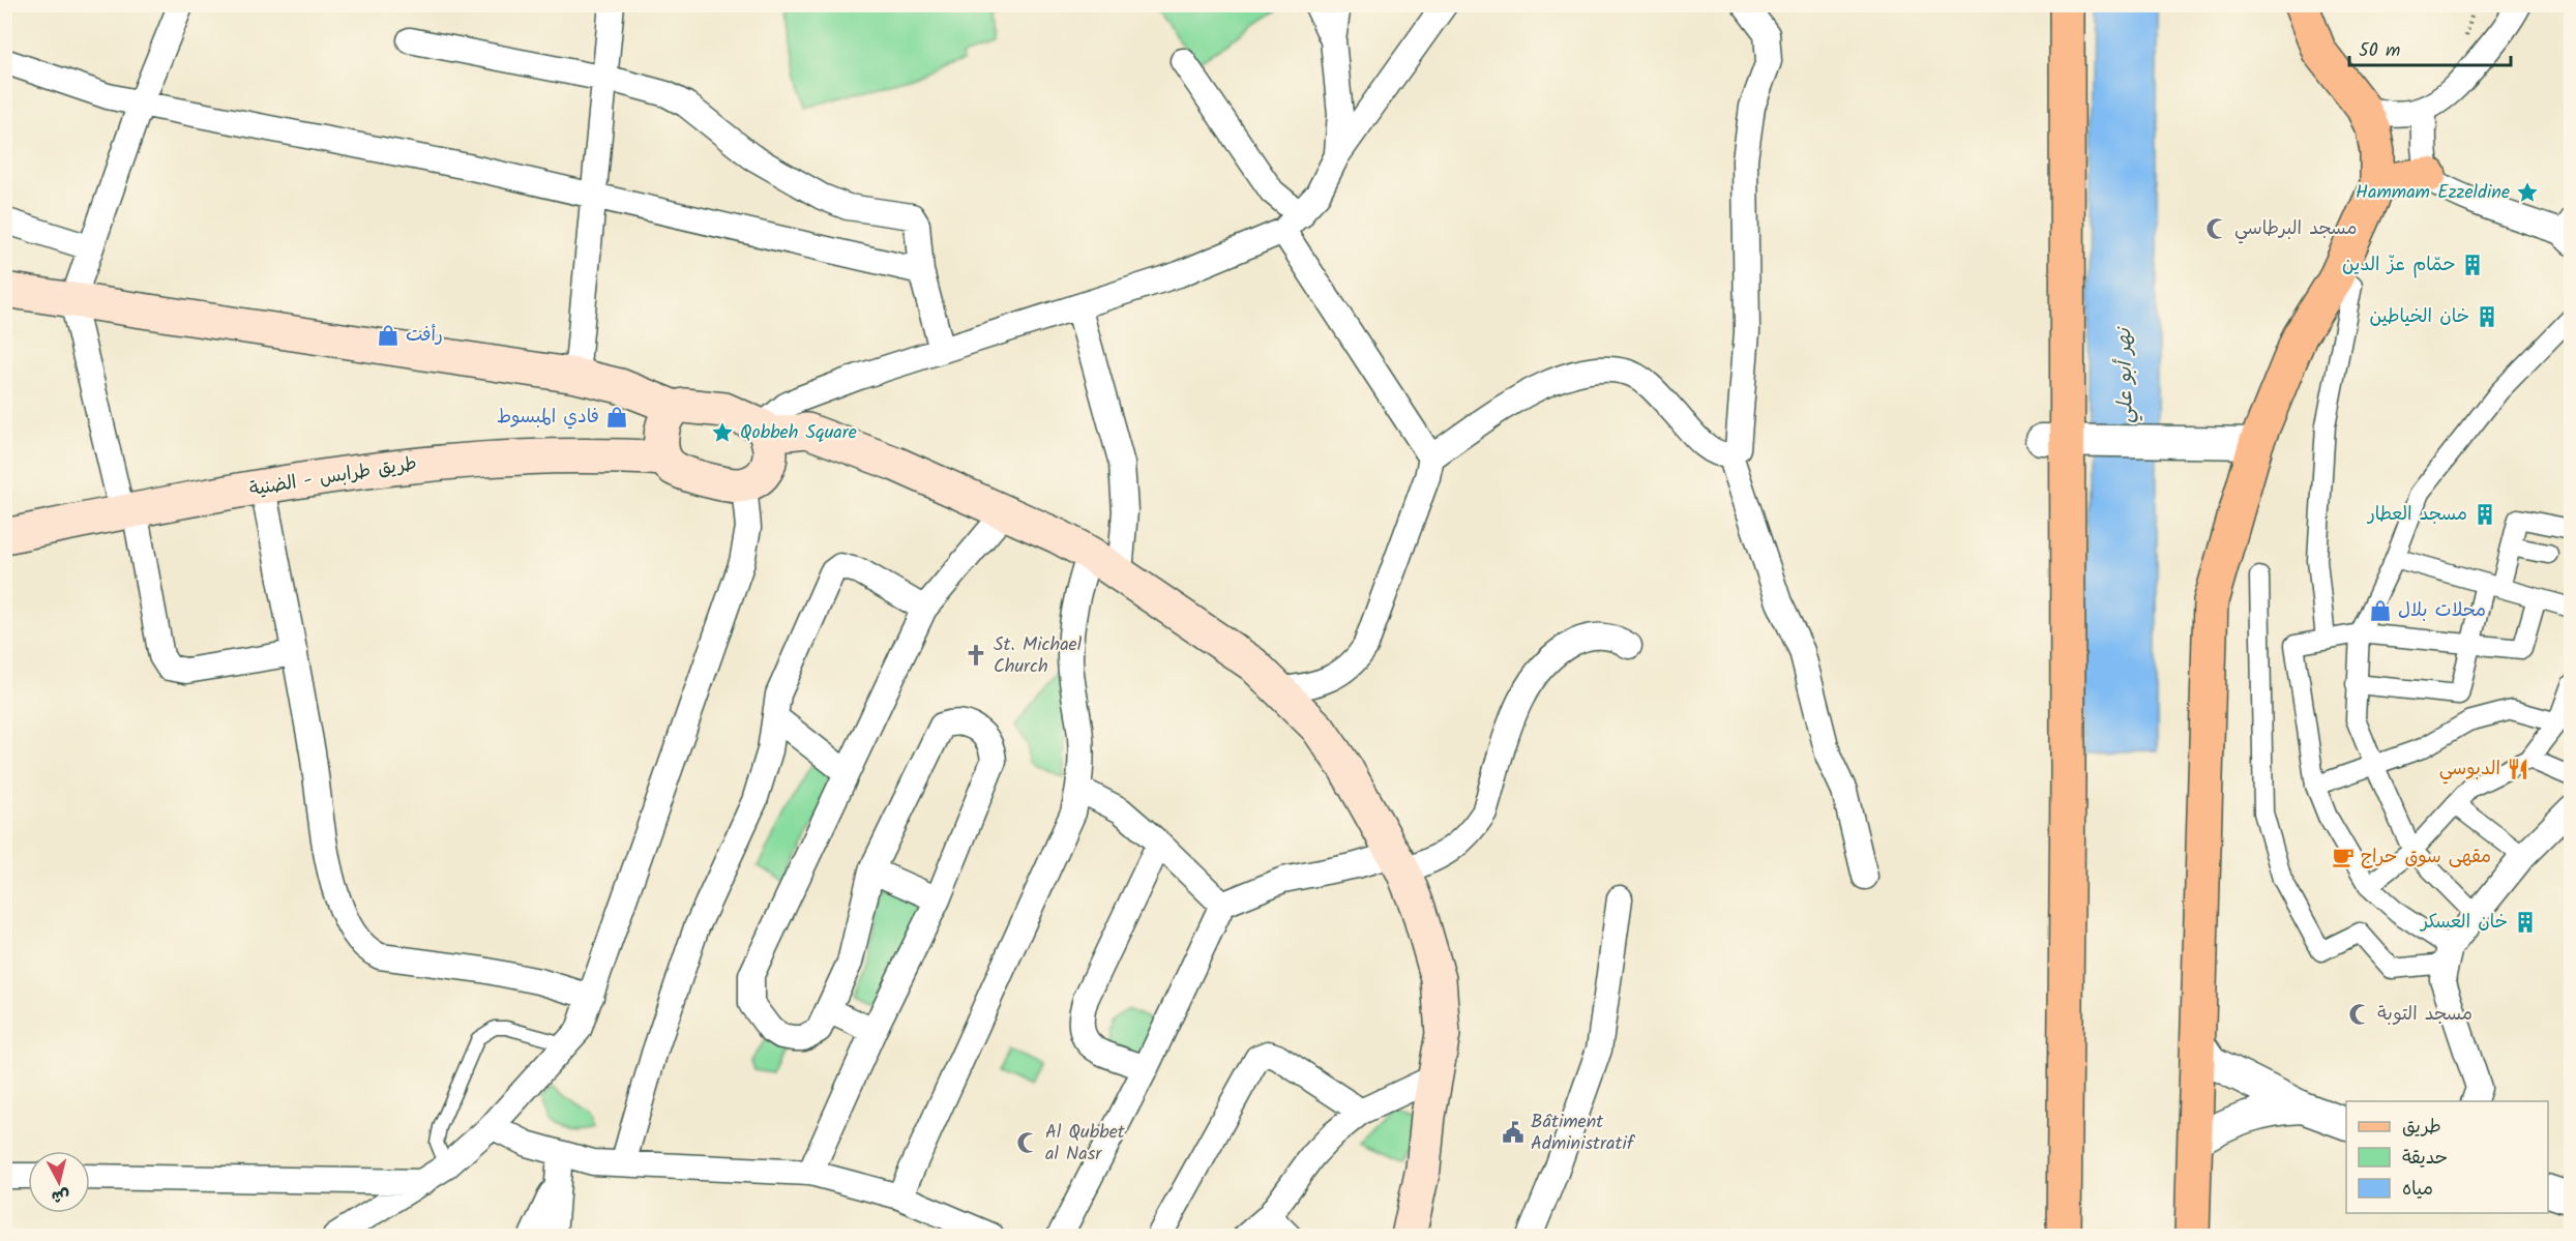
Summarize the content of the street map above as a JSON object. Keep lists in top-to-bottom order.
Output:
{
  "streets": {
    "main road": ["طريق طرابس - الضنية"]
  },
  "water": ["نهر أبو علي"],
  "places": {
    "place": ["Hammam Ezzeldine", "Qobbeh Square"],
    "mosque": ["مسجد البرطاسي", "مسجد التوبة", "Al Qubbet al Nasr"],
    "building": [
      "حمّام عزّ الدين",
      "خان الخياطين",
      "مسجد العطار",
      "خان العسكر"
    ],
    "shop": ["رأفت", "فادي المبسوط", "محلات بلال"],
    "church": ["St. Michael Church"],
    "restaurant": ["الدبوسي"],
    "cafe": ["مقهى سوق حراج"],
    "public building": ["Bâtiment Administratif"]
  },
  "legend": ["طريق", "حديقة", "مياه"],
  "scale_bar": "50 m",
  "north": "bottom"
}
